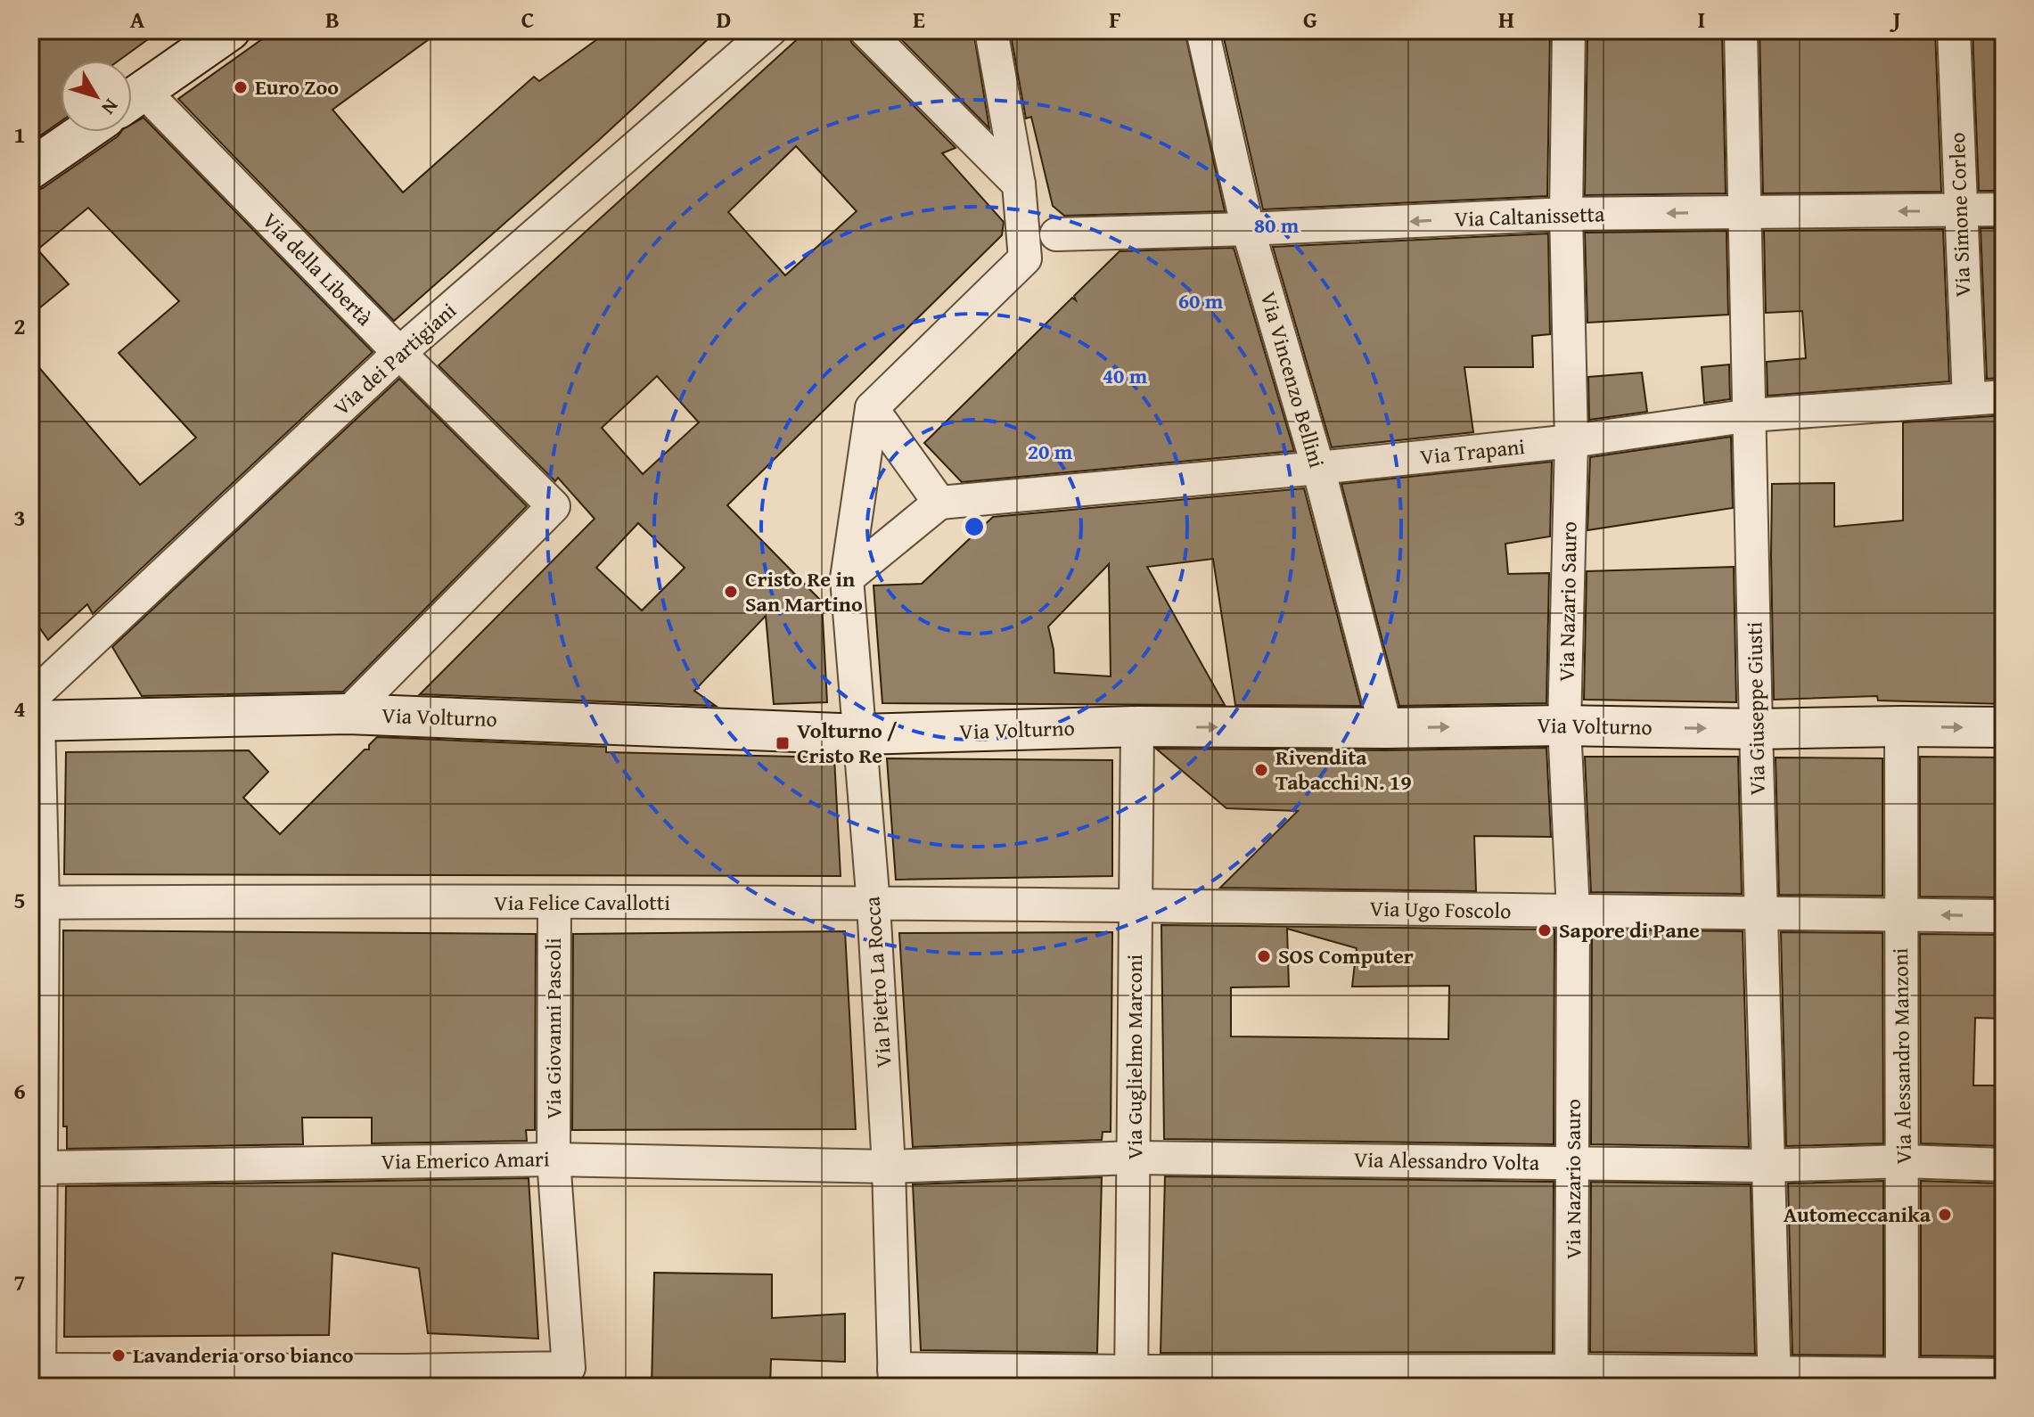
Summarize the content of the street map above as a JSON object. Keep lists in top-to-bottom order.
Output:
{
  "streets": {
    "street": [
      "Via Simone Corleo",
      "Via Caltanissetta",
      "Via della Libertà",
      "Via dei Partigiani",
      "Via Vincenzo Bellini",
      "Via Trapani",
      "Via Nazario Sauro",
      "Via Giuseppe Giusti",
      "Via Volturno",
      "Via Felice Cavallotti",
      "Via Ugo Foscolo",
      "Via Pietro La Rocca",
      "Via Giovanni Pascoli",
      "Via Alessandro Manzoni",
      "Via Guglielmo Marconi",
      "Via Emerico Amari",
      "Via Alessandro Volta"
    ]
  },
  "crossings": [
    ["Via Simone Corleo", "Via Caltanissetta"],
    ["Via Simone Corleo", "Via Trapani"],
    ["Via Caltanissetta", "Via Vincenzo Bellini"],
    ["Via Caltanissetta", "Via Nazario Sauro"],
    ["Via Caltanissetta", "Via Giuseppe Giusti"],
    ["Via della Libertà", "Via dei Partigiani"],
    ["Via della Libertà", "Via Volturno"],
    ["Via dei Partigiani", "Via Volturno"],
    ["Via Vincenzo Bellini", "Via Trapani"],
    ["Via Vincenzo Bellini", "Via Volturno"],
    ["Via Trapani", "Via Nazario Sauro"],
    ["Via Trapani", "Via Giuseppe Giusti"],
    ["Via Nazario Sauro", "Via Volturno"],
    ["Via Nazario Sauro", "Via Ugo Foscolo"],
    ["Via Nazario Sauro", "Via Alessandro Volta"],
    ["Via Giuseppe Giusti", "Via Volturno"],
    ["Via Giuseppe Giusti", "Via Ugo Foscolo"],
    ["Via Giuseppe Giusti", "Via Alessandro Volta"],
    ["Via Volturno", "Via Pietro La Rocca"],
    ["Via Volturno", "Via Alessandro Manzoni"],
    ["Via Volturno", "Via Guglielmo Marconi"],
    ["Via Felice Cavallotti", "Via Ugo Foscolo"],
    ["Via Felice Cavallotti", "Via Pietro La Rocca"],
    ["Via Felice Cavallotti", "Via Giovanni Pascoli"],
    ["Via Felice Cavallotti", "Via Guglielmo Marconi"],
    ["Via Ugo Foscolo", "Via Alessandro Manzoni"],
    ["Via Ugo Foscolo", "Via Guglielmo Marconi"],
    ["Via Pietro La Rocca", "Via Emerico Amari"],
    ["Via Pietro La Rocca", "Via Alessandro Volta"],
    ["Via Giovanni Pascoli", "Via Emerico Amari"],
    ["Via Alessandro Manzoni", "Via Alessandro Volta"],
    ["Via Guglielmo Marconi", "Via Alessandro Volta"],
    ["Via Emerico Amari", "Via Alessandro Volta"]
  ],
  "one_way": ["Via Caltanissetta", "Via Volturno"],
  "places": {
    "other": [
      "Euro Zoo",
      "Cristo Re in San Martino",
      "Rivendita Tabacchi N. 19",
      "Sapore di Pane",
      "SOS Computer",
      "Automeccanika",
      "Lavanderia orso bianco"
    ],
    "transit": ["Volturno / Cristo Re"]
  },
  "north": "bottom right",
  "grid": {
    "columns": [
      "A",
      "B",
      "C",
      "D",
      "E",
      "F",
      "G",
      "H",
      "I",
      "J"
    ],
    "rows": [
      "1",
      "2",
      "3",
      "4",
      "5",
      "6",
      "7"
    ]
  },
  "rings": [
    "80 m",
    "60 m",
    "40 m",
    "20 m"
  ]
}
